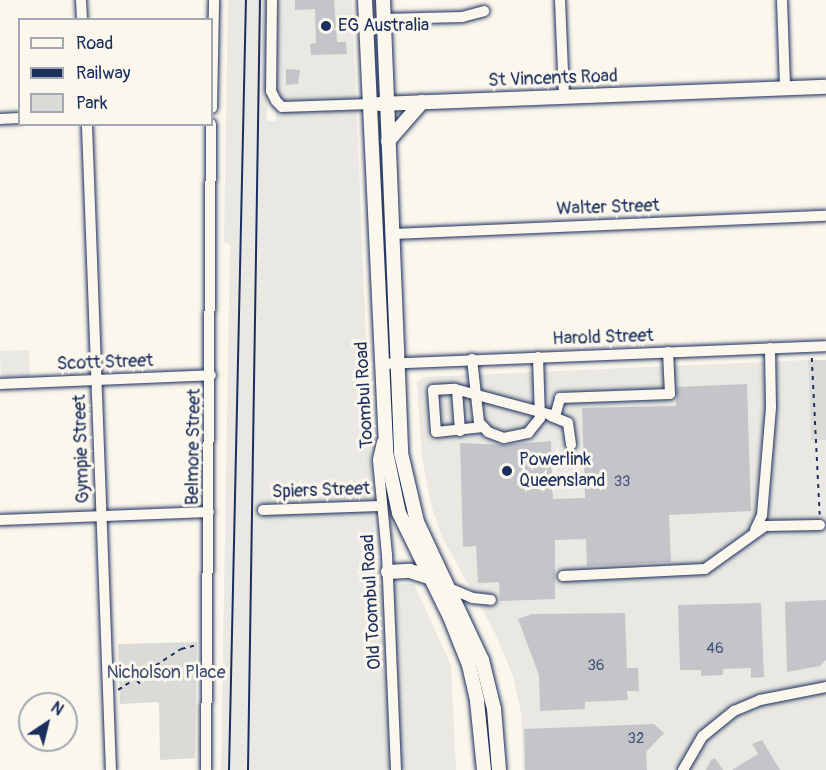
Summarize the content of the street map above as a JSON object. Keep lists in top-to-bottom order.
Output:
{
  "streets": {
    "main road": ["St Vincents Road", "Toombul Road"],
    "street": [
      "Walter Street",
      "Harold Street",
      "Scott Street",
      "Belmore Street",
      "Gympie Street",
      "Spiers Street",
      "Old Toombul Road"
    ]
  },
  "crossings": [
    ["St Vincents Road", "Toombul Road"],
    ["Walter Street", "Toombul Road"],
    ["Harold Street", "Toombul Road"],
    ["Scott Street", "Belmore Street"],
    ["Scott Street", "Gympie Street"],
    ["Toombul Road", "Old Toombul Road"],
    ["Spiers Street", "Old Toombul Road"]
  ],
  "parks": ["Nicholson Place"],
  "places": ["EG Australia", "Powerlink Queensland"],
  "house_numbers": [
    "33",
    "46",
    "36",
    "32"
  ],
  "legend": ["Road", "Railway", "Park"],
  "north": "top right"
}
